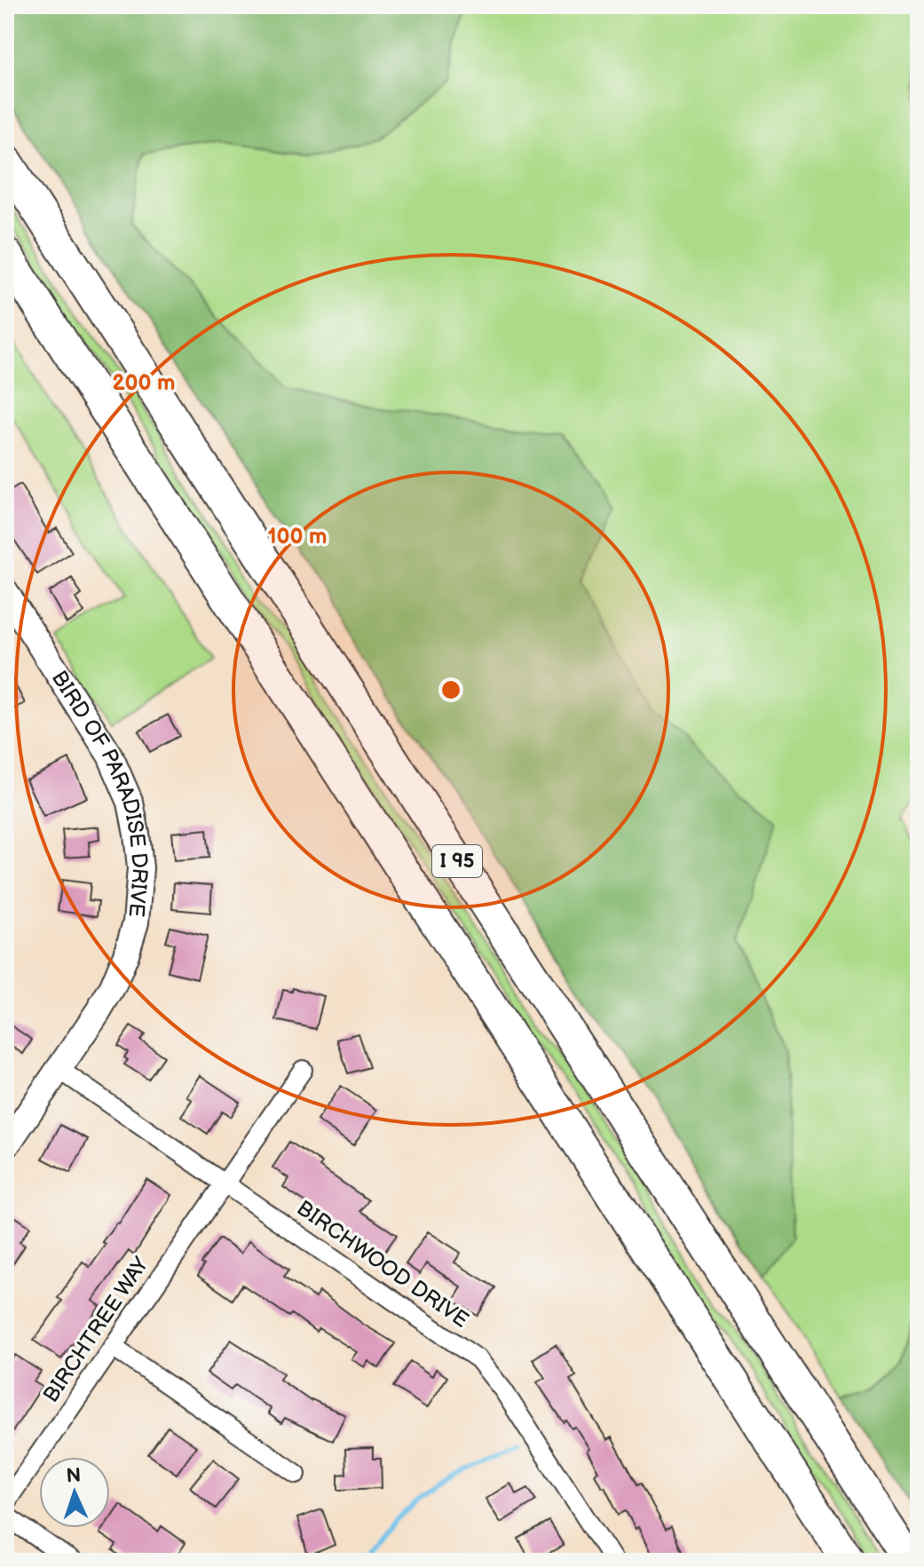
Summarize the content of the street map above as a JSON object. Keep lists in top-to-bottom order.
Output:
{
  "streets": {
    "highway": ["I 95"],
    "street": ["BIRD OF PARADISE DRIVE", "BIRCHWOOD DRIVE", "BIRCHTREE WAY"]
  },
  "crossings": [
    ["BIRD OF PARADISE DRIVE", "BIRCHWOOD DRIVE"],
    ["BIRCHWOOD DRIVE", "BIRCHTREE WAY"]
  ],
  "north": "top",
  "rings": ["200 m", "100 m"]
}
